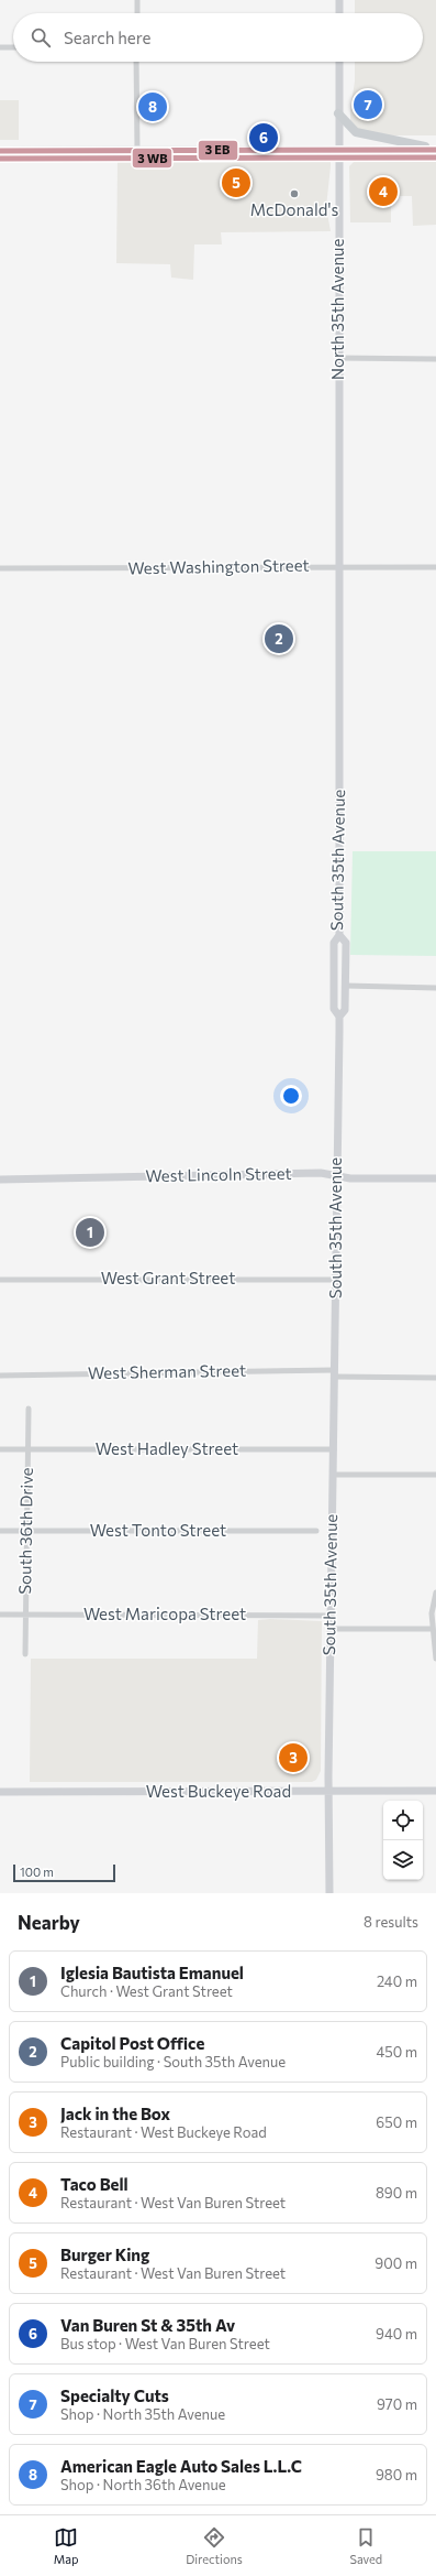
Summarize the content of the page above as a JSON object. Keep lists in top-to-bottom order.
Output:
{
  "streets": {
    "main road": [
      "North 35th Avenue",
      "South 35th Avenue",
      "West Lincoln Street",
      "West Buckeye Road"
    ],
    "street": [
      "West Washington Street",
      "West Grant Street",
      "West Sherman Street",
      "West Hadley Street",
      "South 36th Drive",
      "West Tonto Street",
      "West Maricopa Street"
    ]
  },
  "crossings": [
    ["North 35th Avenue", "West Washington Street"],
    ["North 35th Avenue", "South 35th Avenue"],
    ["West Washington Street", "South 35th Avenue"],
    ["South 35th Avenue", "West Lincoln Street"],
    ["South 35th Avenue", "West Grant Street"],
    ["South 35th Avenue", "West Sherman Street"],
    ["South 35th Avenue", "West Hadley Street"],
    ["South 35th Avenue", "West Maricopa Street"],
    ["South 35th Avenue", "West Buckeye Road"],
    ["West Hadley Street", "South 36th Drive"],
    ["South 36th Drive", "West Tonto Street"],
    ["South 36th Drive", "West Maricopa Street"]
  ],
  "places": ["McDonald's"],
  "scale_bar": "100 m",
  "page": {
    "search": "Search here",
    "pins": [
      "7",
      "8",
      "6",
      "5",
      "4",
      "2",
      "1",
      "3"
    ],
    "scale": "100 m",
    "heading": ["Nearby", "8 results"],
    "list": [
      {
        "mark": "1",
        "name": "Iglesia Bautista Emanuel",
        "note": "Church · West Grant Street",
        "value": "240 m"
      },
      {
        "mark": "2",
        "name": "Capitol Post Office",
        "note": "Public building · South 35th Avenue",
        "value": "450 m"
      },
      {
        "mark": "3",
        "name": "Jack in the Box",
        "note": "Restaurant · West Buckeye Road",
        "value": "650 m"
      },
      {
        "mark": "4",
        "name": "Taco Bell",
        "note": "Restaurant · West Van Buren Street",
        "value": "890 m"
      },
      {
        "mark": "5",
        "name": "Burger King",
        "note": "Restaurant · West Van Buren Street",
        "value": "900 m"
      },
      {
        "mark": "6",
        "name": "Van Buren St & 35th Av",
        "note": "Bus stop · West Van Buren Street",
        "value": "940 m"
      },
      {
        "mark": "7",
        "name": "Specialty Cuts",
        "note": "Shop · North 35th Avenue",
        "value": "970 m"
      },
      {
        "mark": "8",
        "name": "American Eagle Auto Sales L.L.C",
        "note": "Shop · North 36th Avenue",
        "value": "980 m"
      }
    ],
    "nav": ["Map", "Directions", "Saved"]
  }
}
